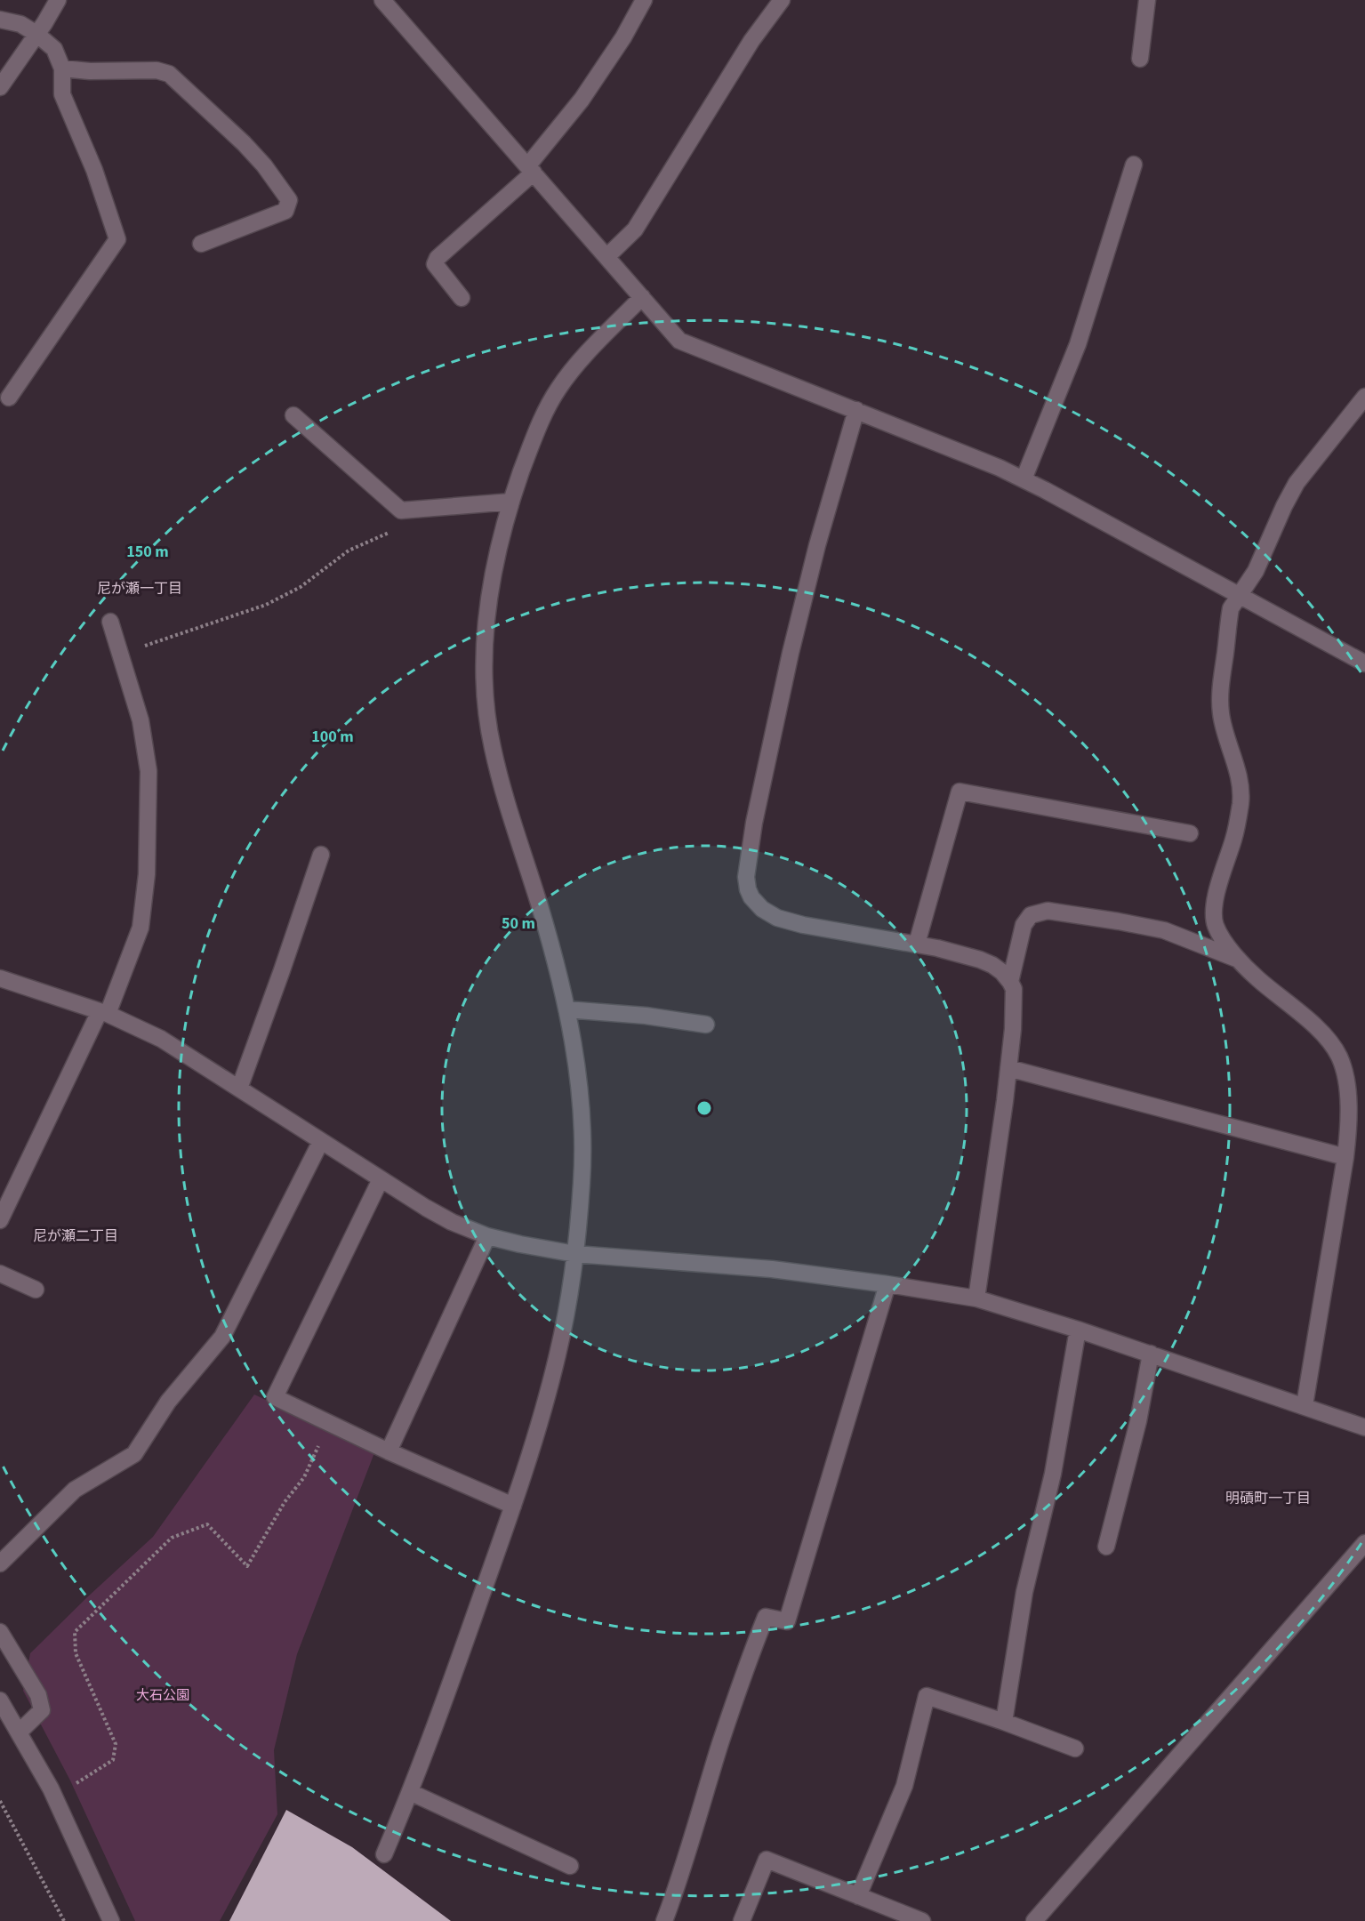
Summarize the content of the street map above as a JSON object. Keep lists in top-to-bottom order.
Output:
{
  "districts": ["尼が瀬一丁目", "尼が瀬二丁目", "明磧町一丁目"],
  "parks": ["大石公園"],
  "rings": ["150 m", "100 m", "50 m"]
}
